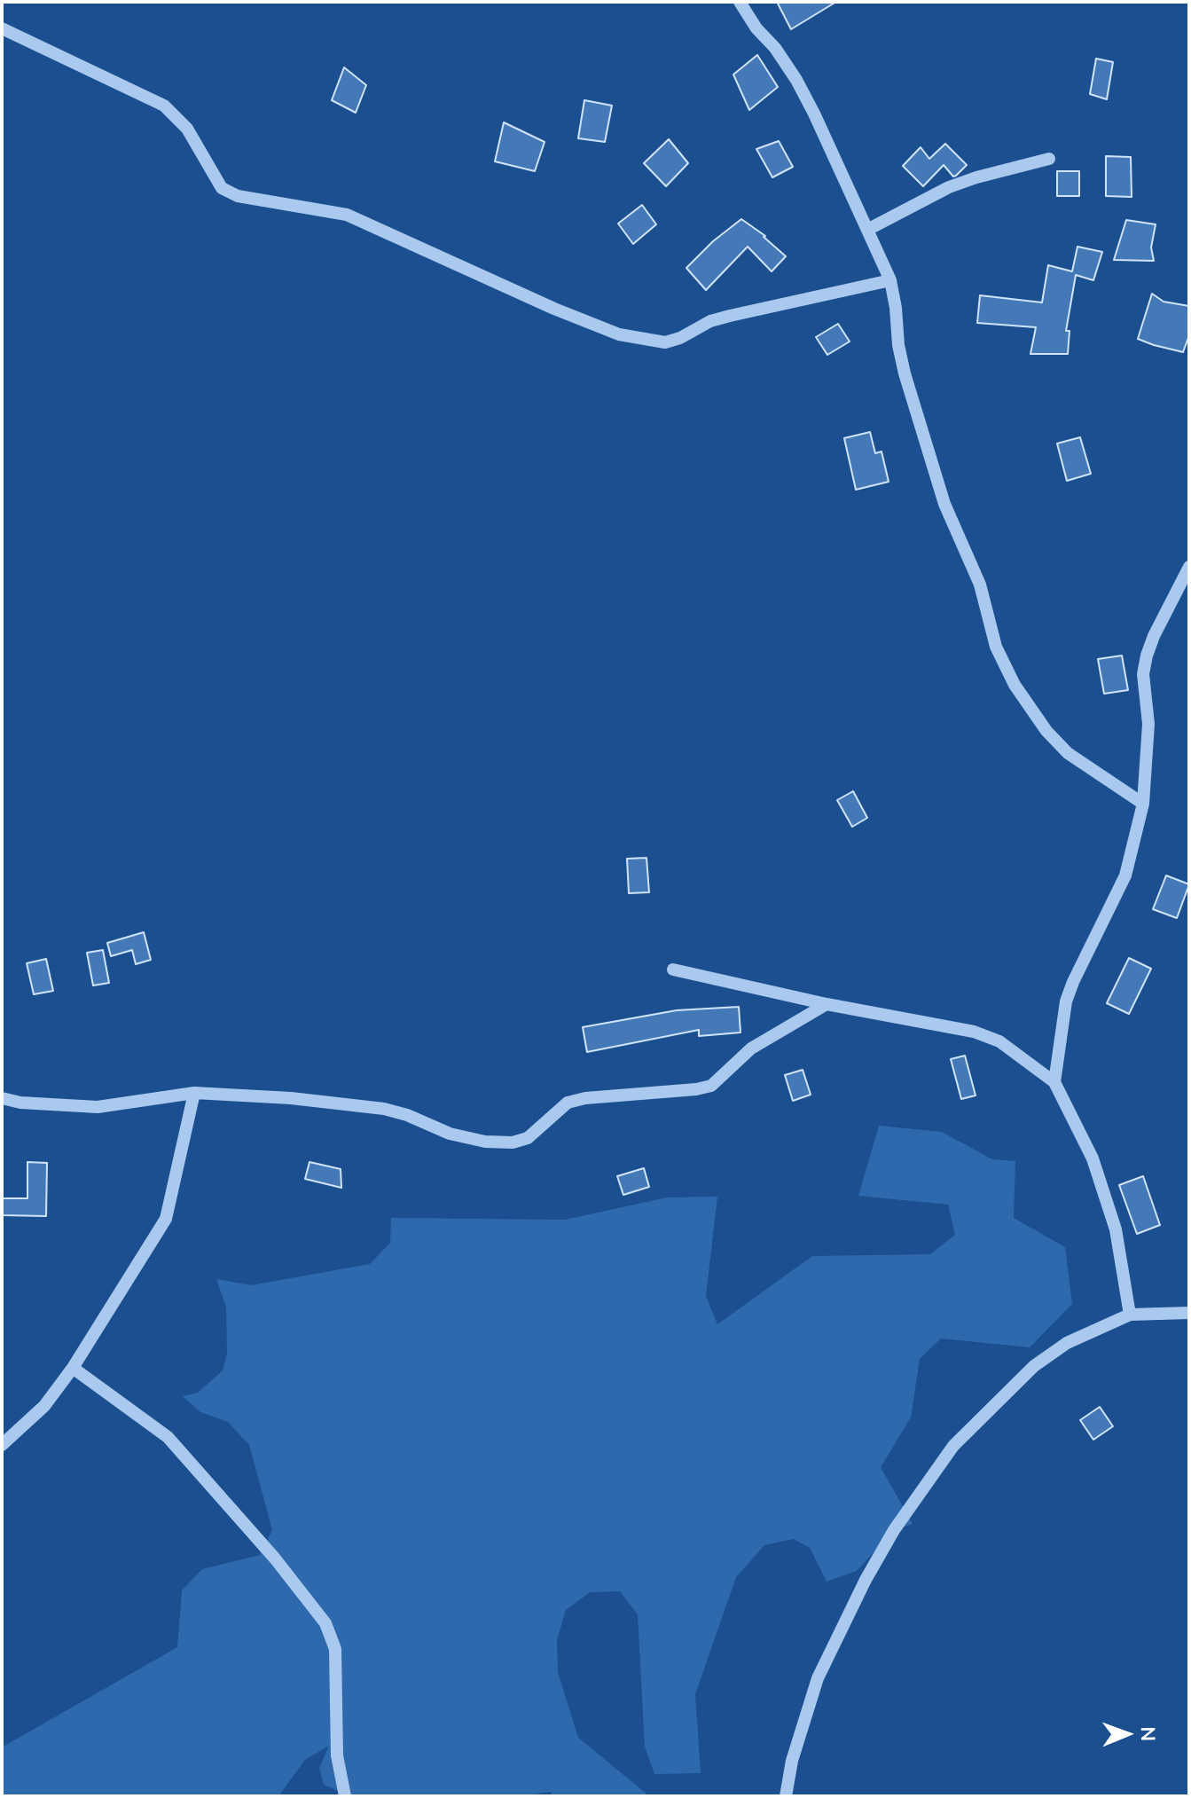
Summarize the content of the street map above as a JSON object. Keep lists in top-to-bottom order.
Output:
{
  "north": "right"
}
